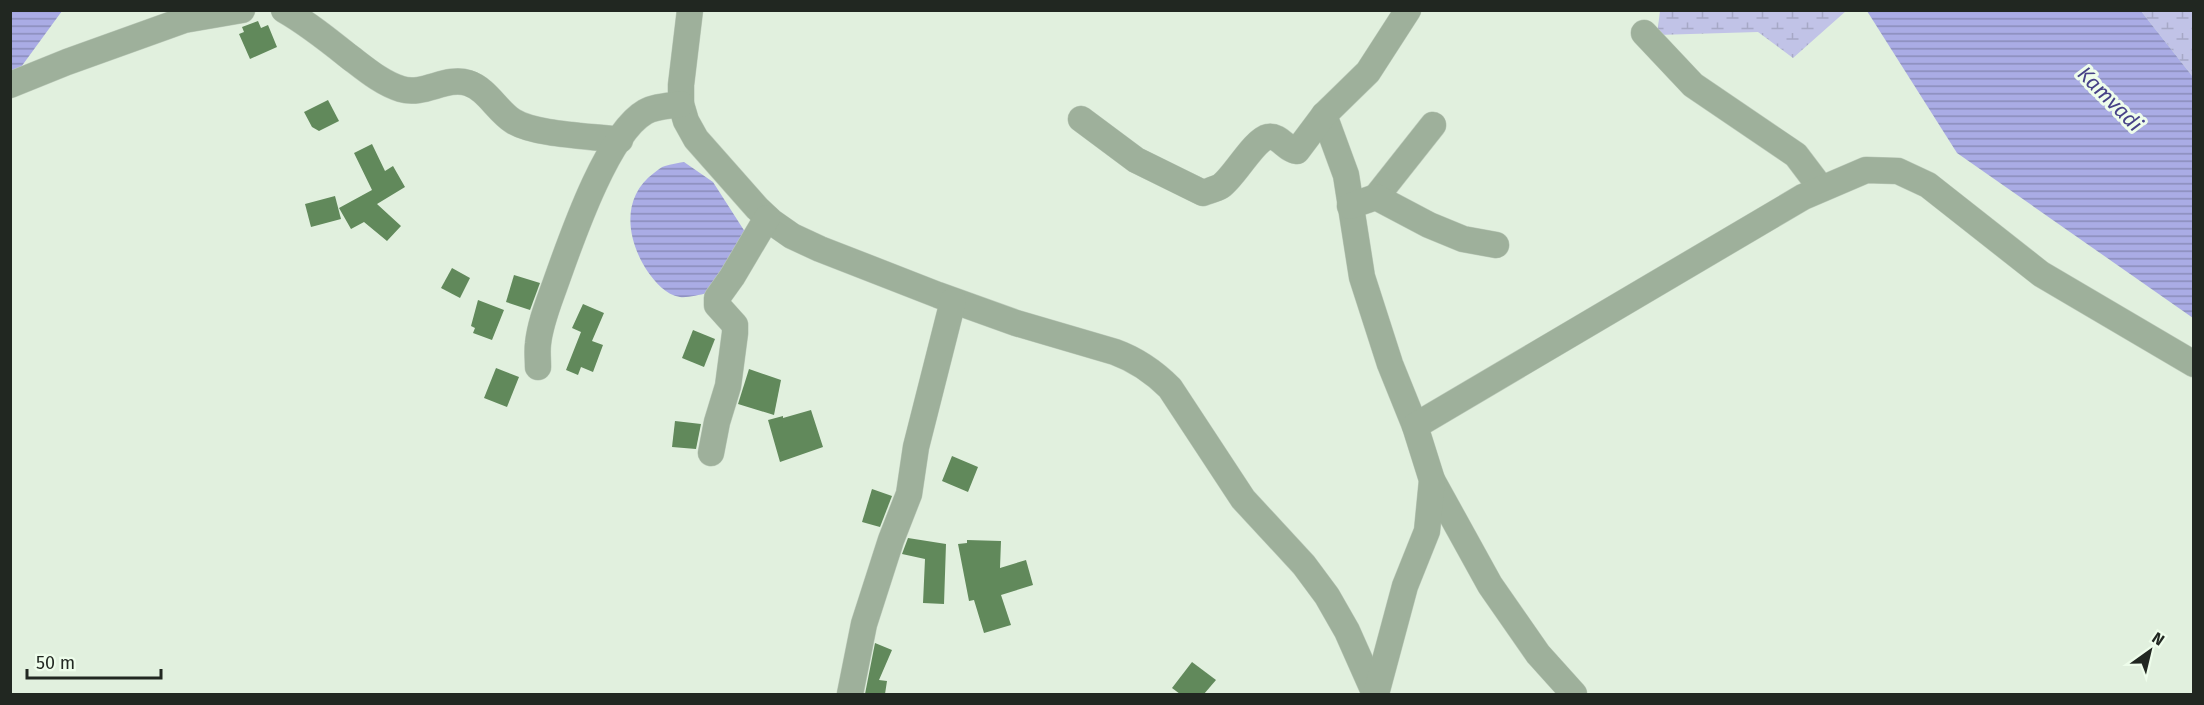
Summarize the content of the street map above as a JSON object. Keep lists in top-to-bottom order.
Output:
{
  "water": ["Kamvadi"],
  "scale_bar": "50 m",
  "north": "top right"
}
